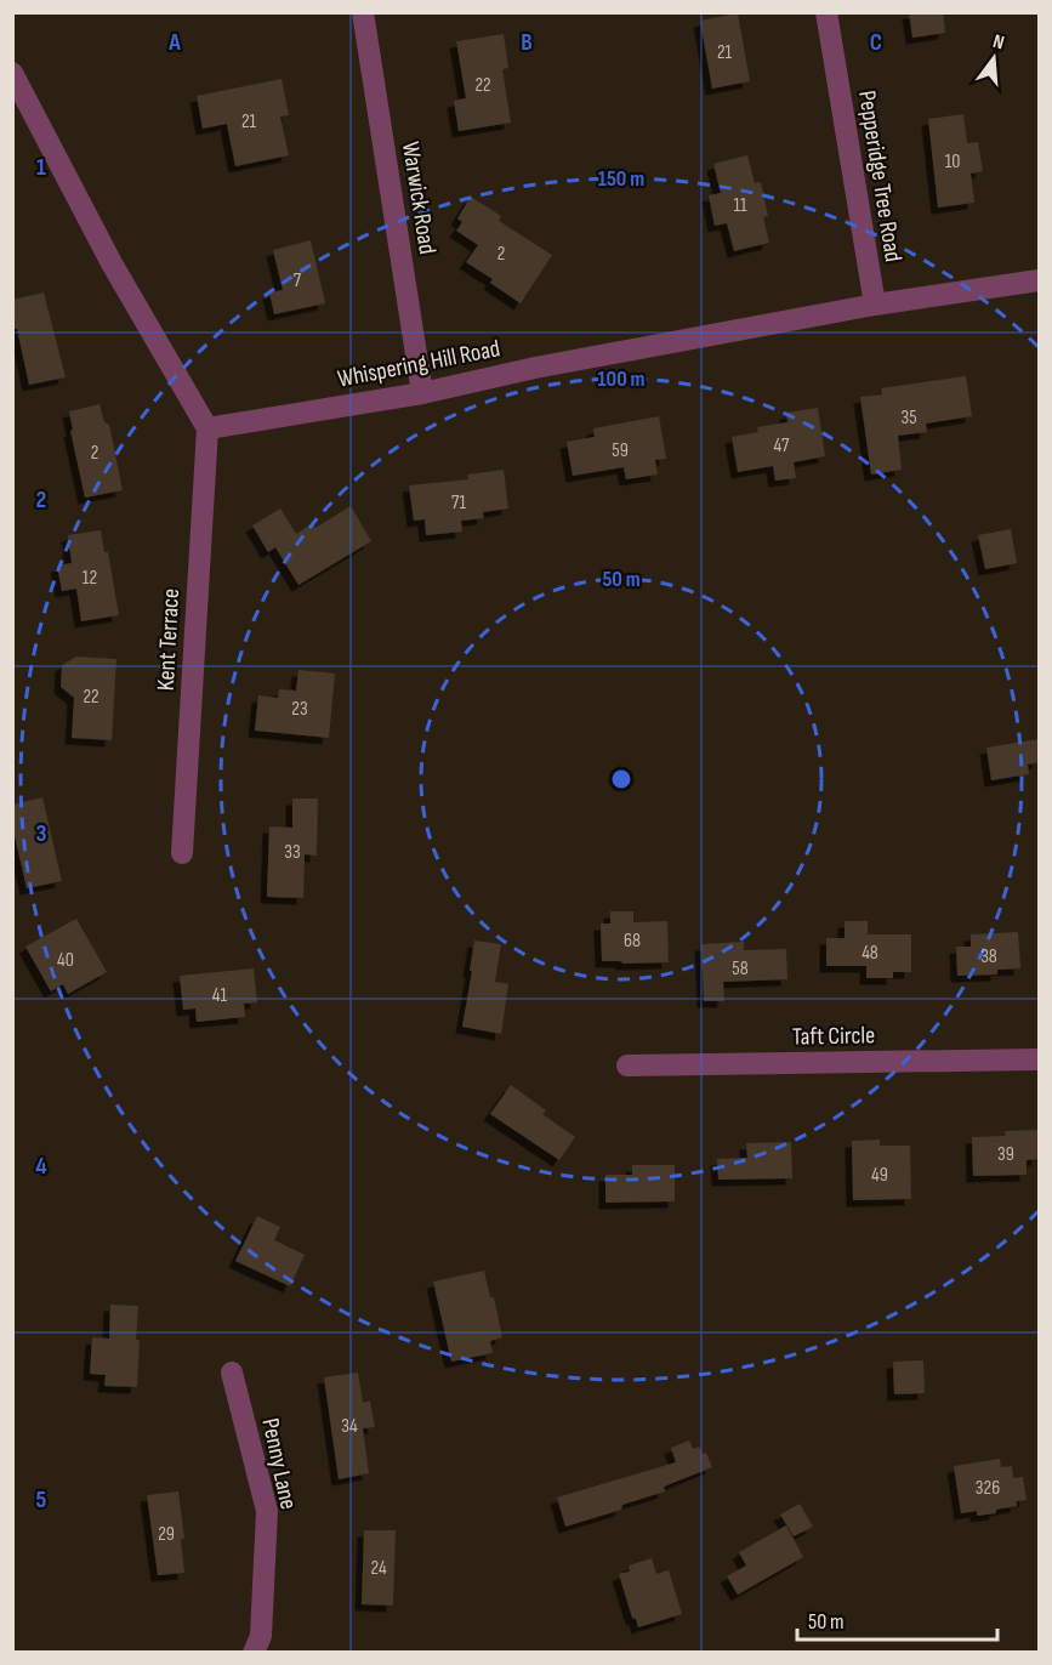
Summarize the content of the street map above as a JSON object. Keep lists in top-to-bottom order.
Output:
{
  "streets": {
    "street": [
      "Pepperidge Tree Road",
      "Warwick Road",
      "Whispering Hill Road",
      "Kent Terrace",
      "Taft Circle",
      "Penny Lane"
    ]
  },
  "crossings": [
    ["Pepperidge Tree Road", "Whispering Hill Road"],
    ["Warwick Road", "Whispering Hill Road"],
    ["Whispering Hill Road", "Kent Terrace"]
  ],
  "house_numbers": [
    "21",
    "22",
    "21",
    "10",
    "11",
    "2",
    "7",
    "35",
    "47",
    "59",
    "2",
    "71",
    "12",
    "22",
    "23",
    "33",
    "68",
    "48",
    "38",
    "40",
    "58",
    "41",
    "39",
    "49",
    "34",
    "326",
    "29",
    "24"
  ],
  "scale_bar": "50 m",
  "north": "top",
  "grid": {
    "columns": ["A", "B", "C"],
    "rows": [
      "1",
      "2",
      "3",
      "4",
      "5"
    ]
  },
  "rings": ["150 m", "100 m", "50 m"]
}
